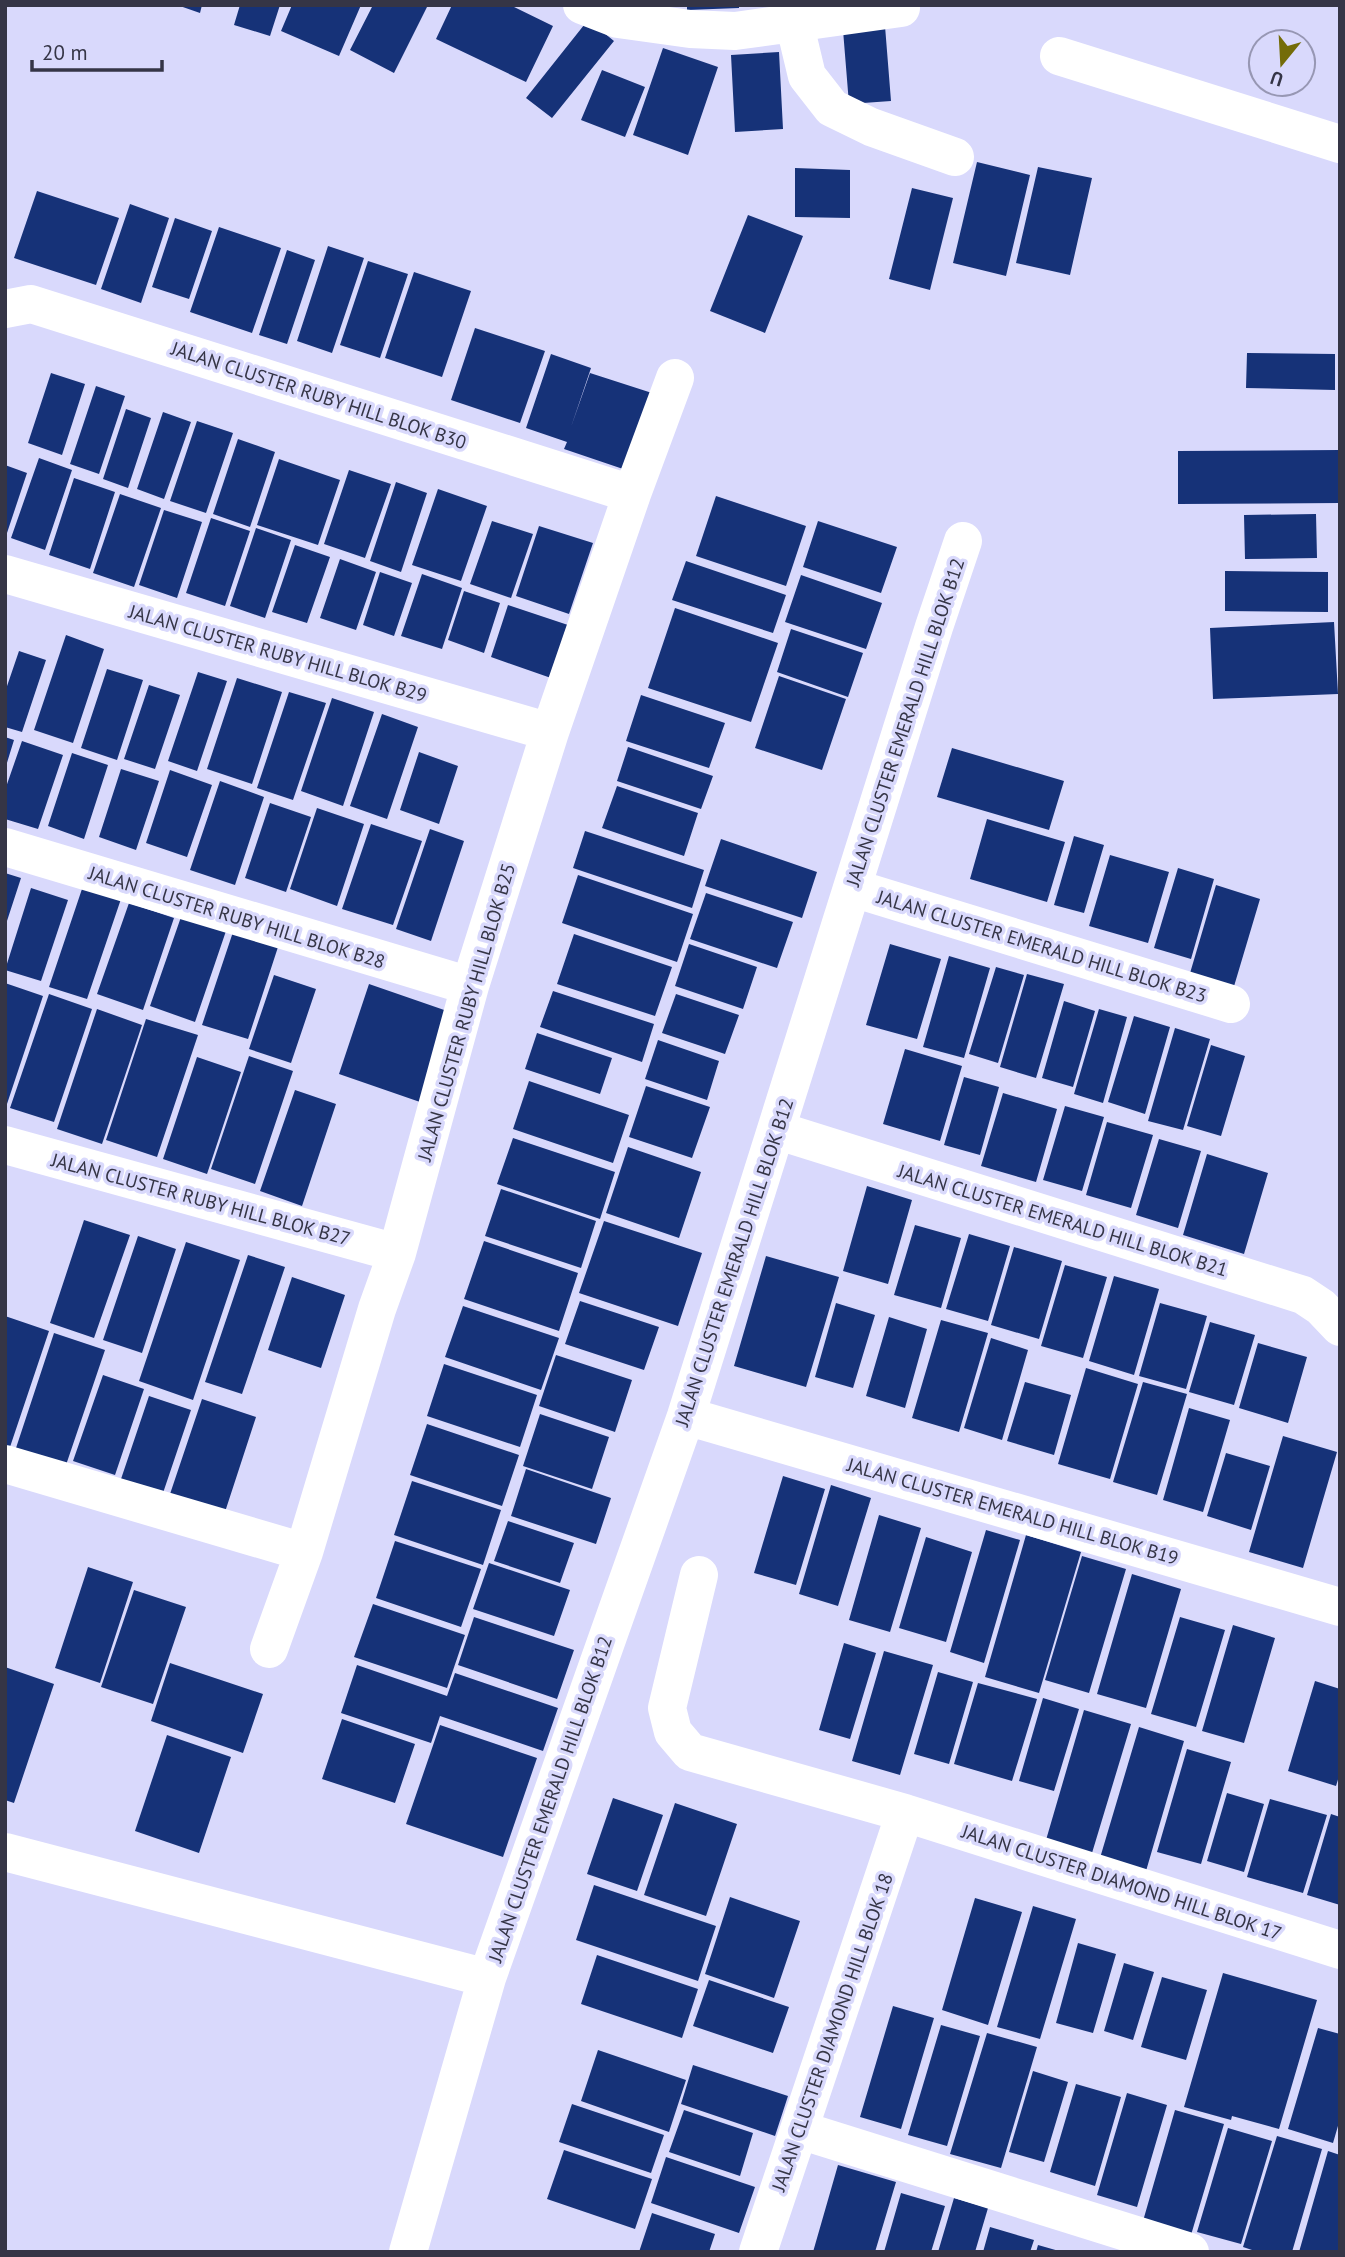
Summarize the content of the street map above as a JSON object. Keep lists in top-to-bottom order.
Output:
{
  "streets": {
    "street": [
      "JALAN CLUSTER RUBY HILL BLOK B30",
      "JALAN CLUSTER RUBY HILL BLOK B29",
      "JALAN CLUSTER EMERALD HILL BLOK B12",
      "JALAN CLUSTER RUBY HILL BLOK B28",
      "JALAN CLUSTER EMERALD HILL BLOK B23",
      "JALAN CLUSTER RUBY HILL BLOK B25",
      "JALAN CLUSTER RUBY HILL BLOK B27",
      "JALAN CLUSTER EMERALD HILL BLOK B21",
      "JALAN CLUSTER EMERALD HILL BLOK B19",
      "JALAN CLUSTER DIAMOND HILL BLOK 17",
      "JALAN CLUSTER DIAMOND HILL BLOK 18"
    ]
  },
  "crossings": [
    ["JALAN CLUSTER RUBY HILL BLOK B30", "JALAN CLUSTER RUBY HILL BLOK B25"],
    ["JALAN CLUSTER RUBY HILL BLOK B29", "JALAN CLUSTER RUBY HILL BLOK B25"],
    ["JALAN CLUSTER EMERALD HILL BLOK B12", "JALAN CLUSTER EMERALD HILL BLOK B23"],
    ["JALAN CLUSTER EMERALD HILL BLOK B12", "JALAN CLUSTER EMERALD HILL BLOK B21"],
    ["JALAN CLUSTER EMERALD HILL BLOK B12", "JALAN CLUSTER EMERALD HILL BLOK B19"],
    ["JALAN CLUSTER RUBY HILL BLOK B28", "JALAN CLUSTER RUBY HILL BLOK B25"],
    ["JALAN CLUSTER RUBY HILL BLOK B25", "JALAN CLUSTER RUBY HILL BLOK B27"],
    ["JALAN CLUSTER DIAMOND HILL BLOK 17", "JALAN CLUSTER DIAMOND HILL BLOK 18"]
  ],
  "scale_bar": "20 m",
  "north": "bottom"
}
